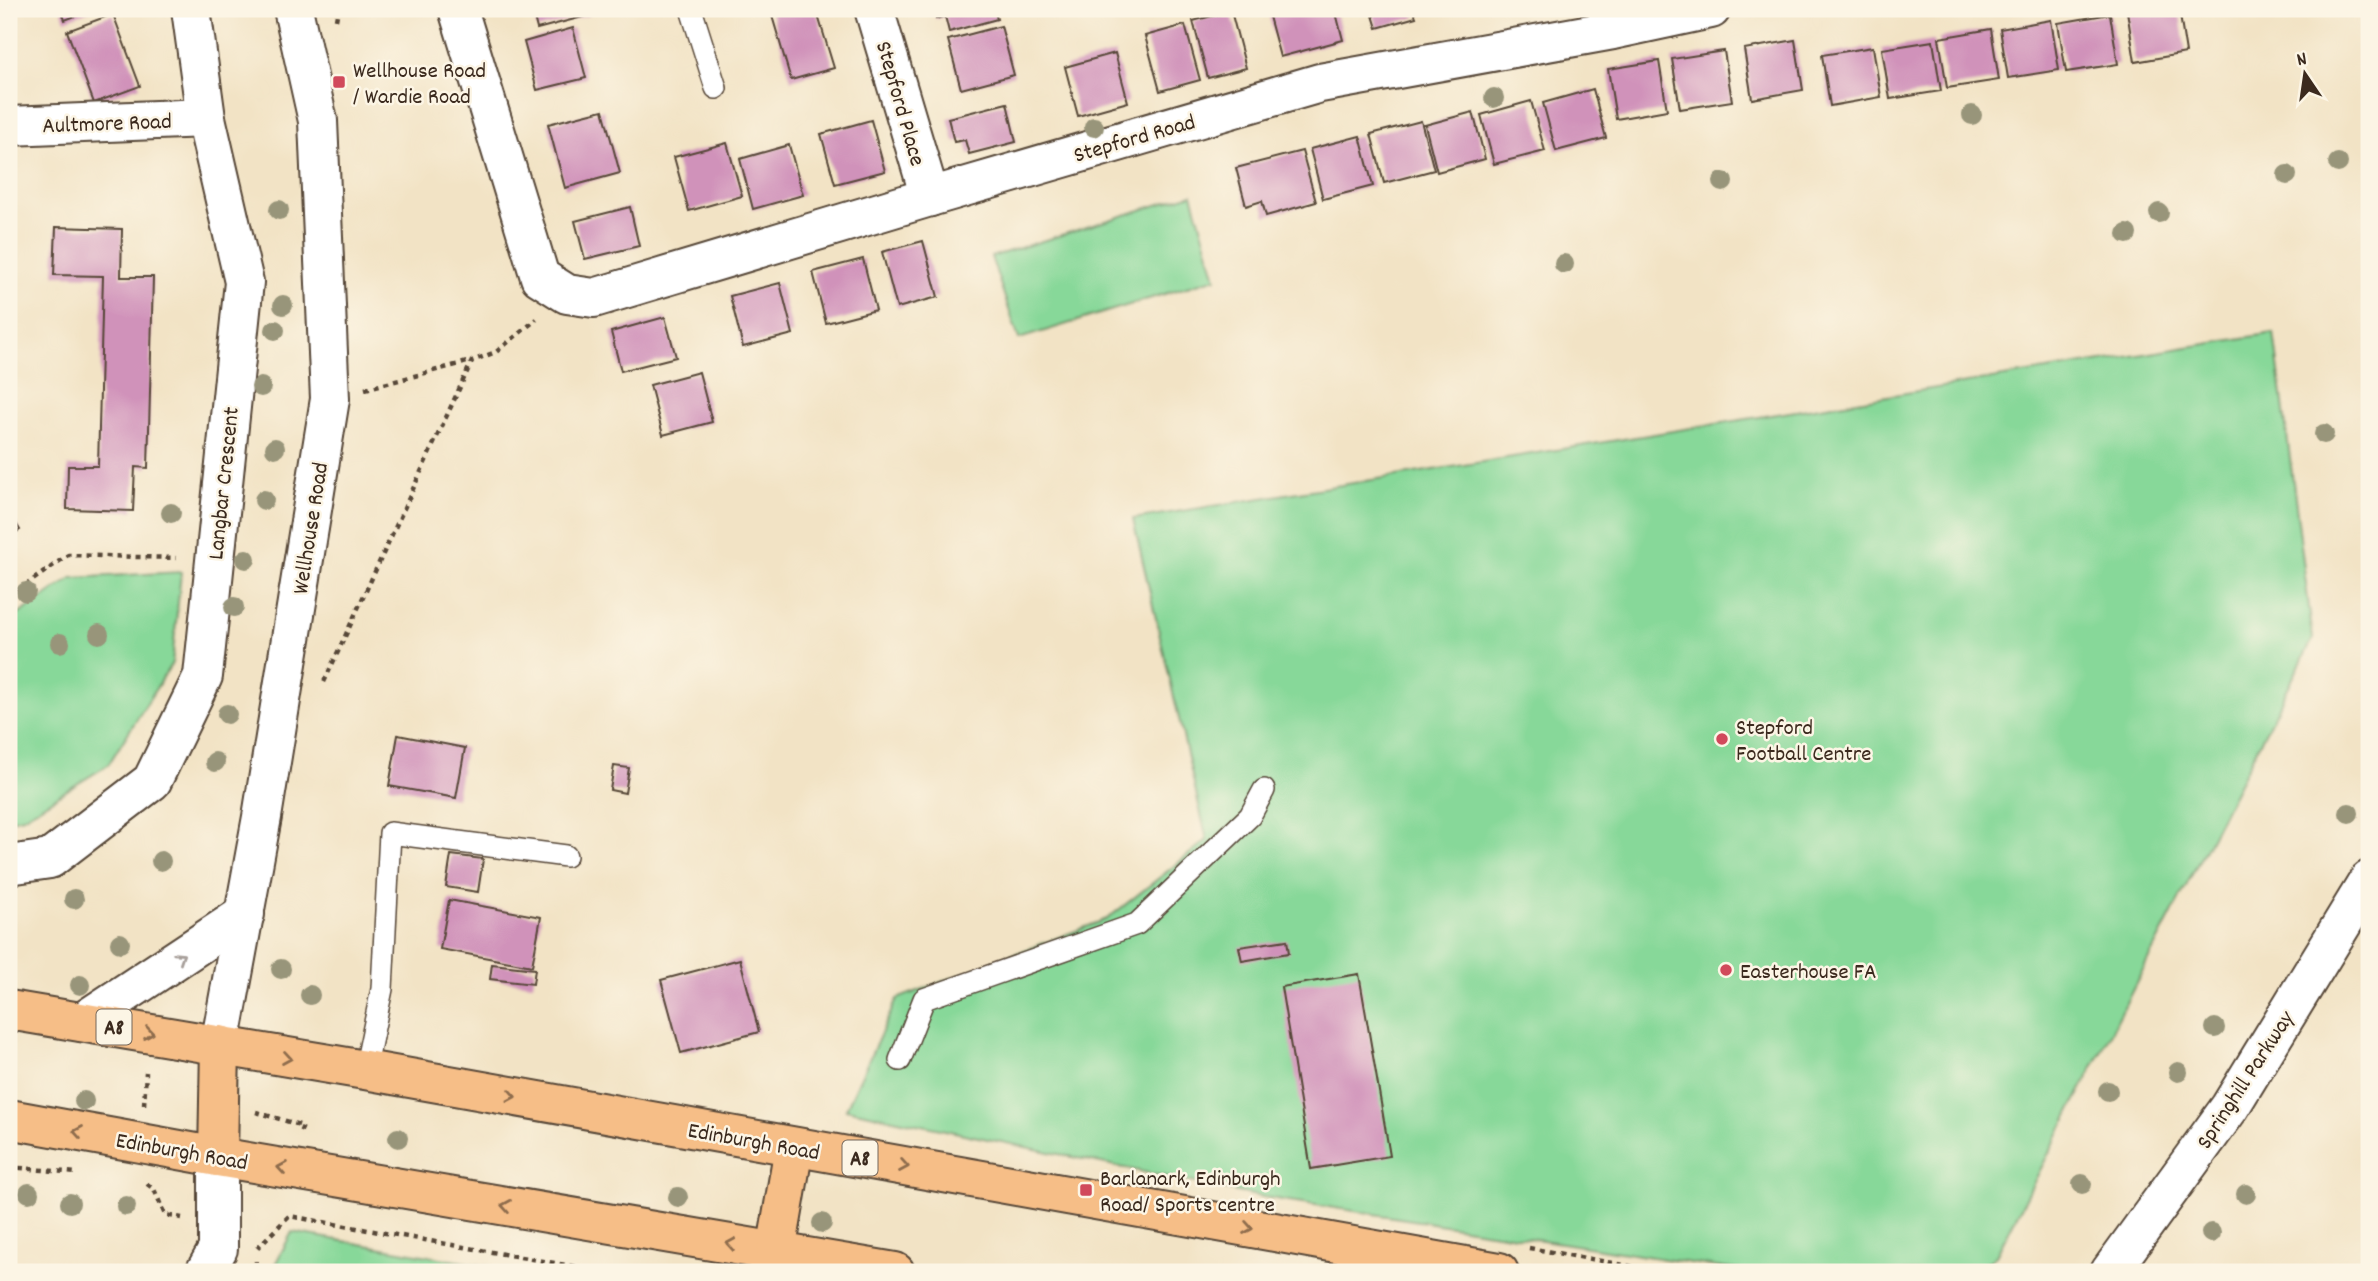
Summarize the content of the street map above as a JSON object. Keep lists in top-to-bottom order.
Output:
{
  "streets": {
    "main road": ["A8", "Edinburgh Road"],
    "street": [
      "Stepford Place",
      "Aultmore Road",
      "Stepford Road",
      "Langbar Crescent",
      "Wellhouse Road",
      "Springhill Parkway"
    ]
  },
  "crossings": [
    ["Stepford Place", "Stepford Road"],
    ["Aultmore Road", "Langbar Crescent"],
    ["Wellhouse Road", "Edinburgh Road"]
  ],
  "places": {
    "transit": ["Wellhouse Road / Wardie Road", "Barlanark, Edinburgh Road/ Sports centre"],
    "other": ["Stepford Football Centre", "Easterhouse FA"]
  },
  "north": "top"
}
